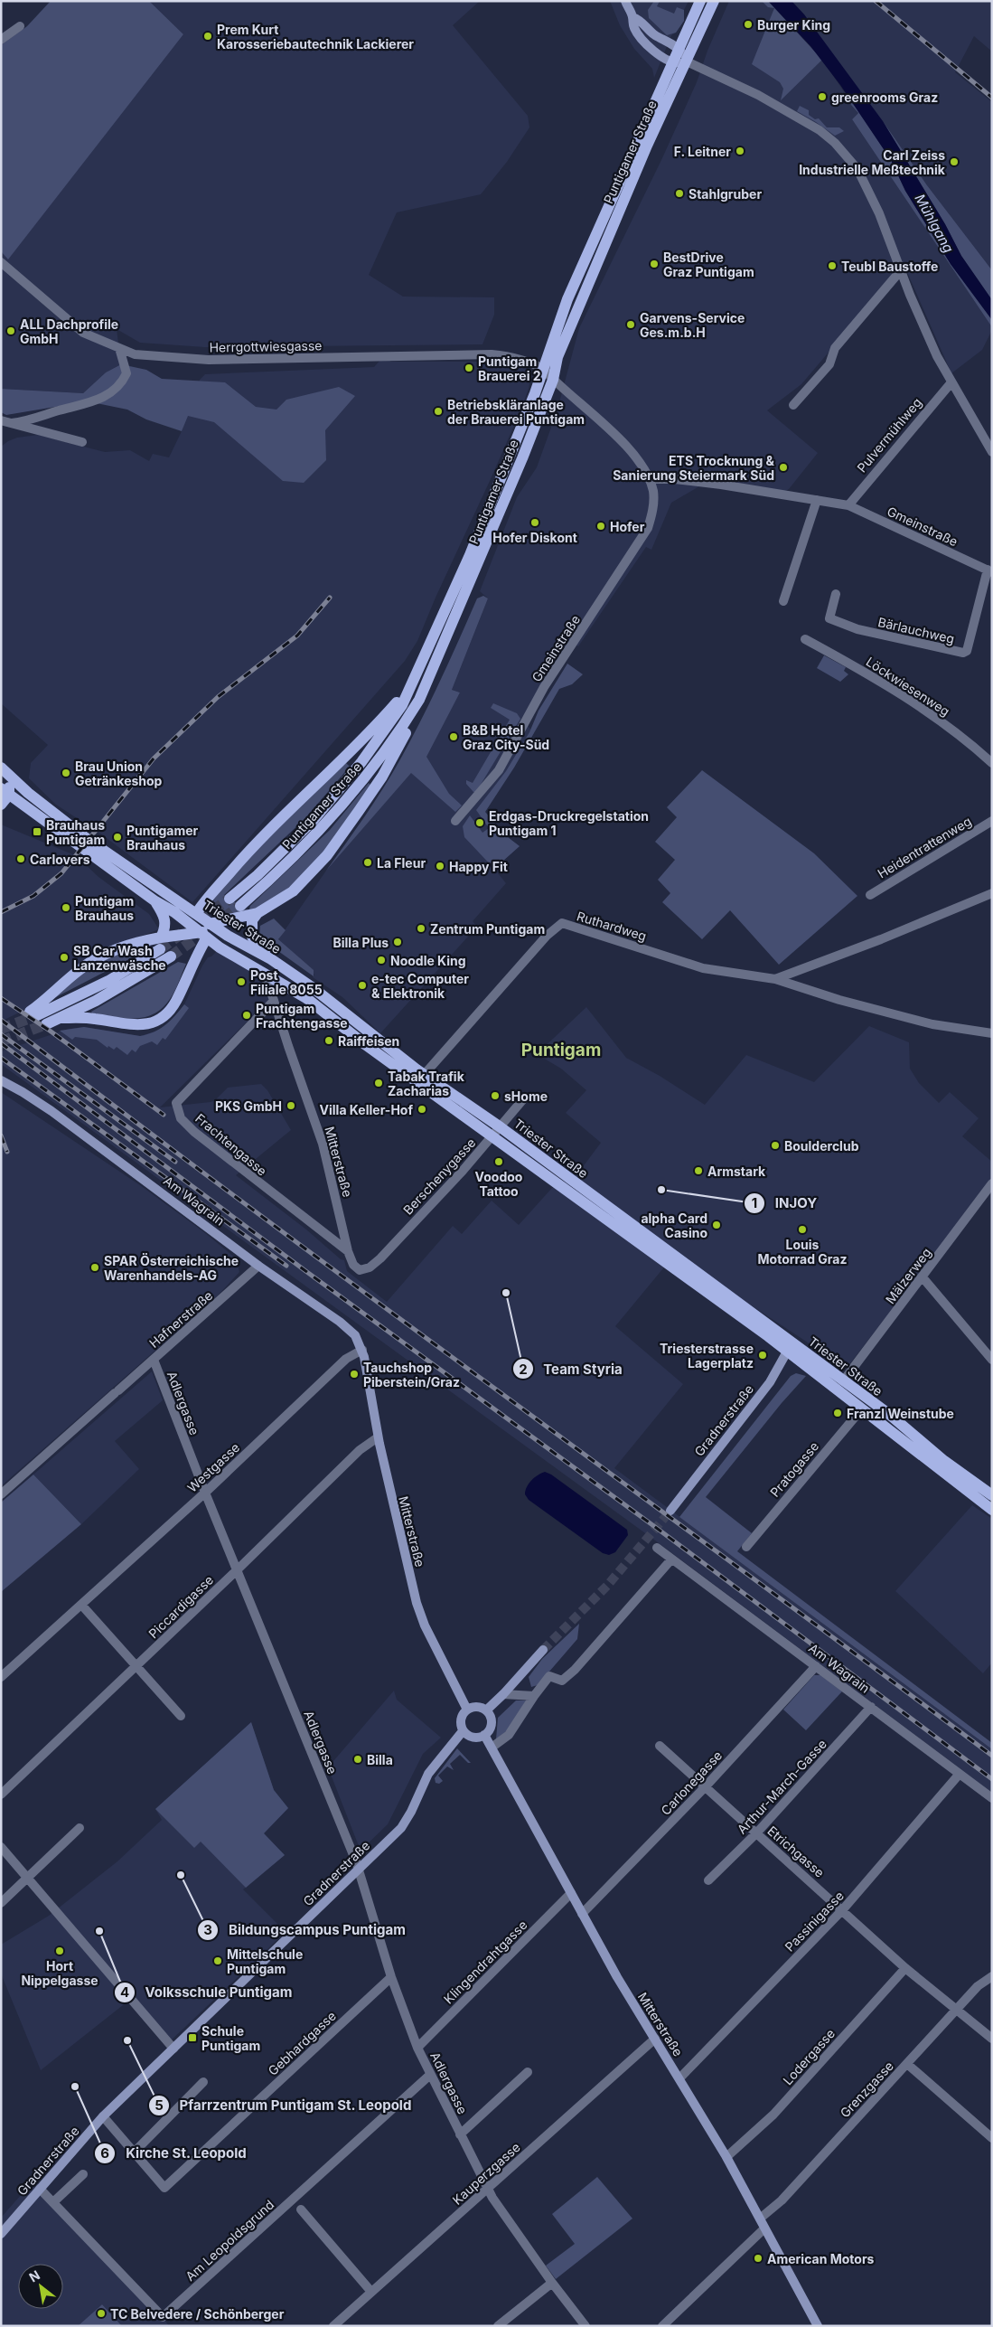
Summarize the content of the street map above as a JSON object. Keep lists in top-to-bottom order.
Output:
{
  "streets": {
    "main road": [
      "Puntigamer Straße",
      "Triester Straße",
      "Mitterstraße",
      "Am Wagrain",
      "Gradnerstraße"
    ],
    "street": [
      "Herrgottwiesgasse",
      "Pulvermühlweg",
      "Gmeinstraße",
      "Bärlauchweg",
      "Löckwiesenweg",
      "Heidentrattenweg",
      "Ruthardweg",
      "Frachtengasse",
      "Berschenygasse",
      "Mälzerweg",
      "Hafnerstraße",
      "Adlergasse",
      "Westgasse",
      "Pratogasse",
      "Piccardigasse",
      "Carlonegasse",
      "Arthur-March-Gasse",
      "Etrichgasse",
      "Passinigasse",
      "Klingendrahtgasse",
      "Gebhardgasse",
      "Lodergasse",
      "Grenzgasse",
      "Kauperzgasse",
      "Am Leopoldsgrund"
    ]
  },
  "crossings": [
    ["Puntigamer Straße", "Herrgottwiesgasse"],
    ["Puntigamer Straße", "Gmeinstraße"],
    ["Herrgottwiesgasse", "Gmeinstraße"],
    ["Pulvermühlweg", "Gmeinstraße"],
    ["Gmeinstraße", "Bärlauchweg"],
    ["Ruthardweg", "Triester Straße"],
    ["Triester Straße", "Mitterstraße"],
    ["Triester Straße", "Berschenygasse"],
    ["Triester Straße", "Mälzerweg"],
    ["Triester Straße", "Gradnerstraße"],
    ["Triester Straße", "Pratogasse"],
    ["Frachtengasse", "Mitterstraße"],
    ["Mitterstraße", "Berschenygasse"],
    ["Mitterstraße", "Am Wagrain"],
    ["Mitterstraße", "Gradnerstraße"],
    ["Mitterstraße", "Westgasse"],
    ["Mitterstraße", "Piccardigasse"],
    ["Mitterstraße", "Carlonegasse"],
    ["Mitterstraße", "Passinigasse"],
    ["Mitterstraße", "Klingendrahtgasse"],
    ["Mitterstraße", "Lodergasse"],
    ["Mitterstraße", "Grenzgasse"],
    ["Mitterstraße", "Kauperzgasse"],
    ["Am Wagrain", "Hafnerstraße"],
    ["Am Wagrain", "Westgasse"],
    ["Am Wagrain", "Carlonegasse"],
    ["Am Wagrain", "Arthur-March-Gasse"],
    ["Am Wagrain", "Passinigasse"],
    ["Hafnerstraße", "Adlergasse"],
    ["Adlergasse", "Gradnerstraße"],
    ["Adlergasse", "Westgasse"],
    ["Adlergasse", "Piccardigasse"],
    ["Adlergasse", "Klingendrahtgasse"],
    ["Adlergasse", "Gebhardgasse"],
    ["Adlergasse", "Kauperzgasse"],
    ["Adlergasse", "Am Leopoldsgrund"],
    ["Gradnerstraße", "Gebhardgasse"],
    ["Gradnerstraße", "Am Leopoldsgrund"],
    ["Carlonegasse", "Etrichgasse"],
    ["Arthur-March-Gasse", "Etrichgasse"],
    ["Etrichgasse", "Passinigasse"],
    ["Etrichgasse", "Lodergasse"],
    ["Etrichgasse", "Grenzgasse"]
  ],
  "districts": ["Puntigam"],
  "water": ["Mühlgang"],
  "places": {
    "other": [
      "Burger King",
      "Prem Kurt Karosseriebautechnik Lackierer",
      "greenrooms Graz",
      "F. Leitner",
      "Carl Zeiss Industrielle Meßtechnik",
      "Stahlgruber",
      "BestDrive Graz Puntigam",
      "Teubl Baustoffe",
      "Garvens-Service Ges.m.b.H",
      "ALL Dachprofile GmbH",
      "Puntigam Brauerei 2",
      "Betriebskläranlage der Brauerei Puntigam",
      "ETS Trocknung & Sanierung Steiermark Süd",
      "Hofer Diskont",
      "Hofer",
      "B&B Hotel Graz City-Süd",
      "Brau Union Getränkeshop",
      "Erdgas-Druckregelstation Puntigam 1",
      "Puntigamer Brauhaus",
      "Carlovers",
      "La Fleur",
      "Happy Fit",
      "Puntigam Brauhaus",
      "Zentrum Puntigam",
      "Billa Plus",
      "SB Car Wash Lanzenwäsche",
      "Noodle King",
      "Post Filiale 8055",
      "e-tec Computer & Elektronik",
      "Puntigam Frachtengasse",
      "Raiffeisen",
      "Tabak Trafik Zacharias",
      "sHome",
      "PKS GmbH",
      "Villa Keller-Hof",
      "Boulderclub",
      "Voodoo Tattoo",
      "Armstark",
      "INJOY",
      "alpha Card Casino",
      "Louis Motorrad Graz",
      "SPAR Österreichische Warenhandels-AG",
      "Team Styria",
      "Triesterstrasse Lagerplatz",
      "Tauchshop Piberstein/Graz",
      "Franzl Weinstube",
      "Billa",
      "Bildungscampus Puntigam",
      "Volksschule Puntigam",
      "Hort Nippelgasse",
      "Mittelschule Puntigam",
      "Pfarrzentrum Puntigam St. Leopold",
      "Kirche St. Leopold",
      "American Motors",
      "TC Belvedere / Schönberger"
    ],
    "transit": ["Brauhaus Puntigam", "Schule Puntigam"]
  },
  "north": "top left"
}
